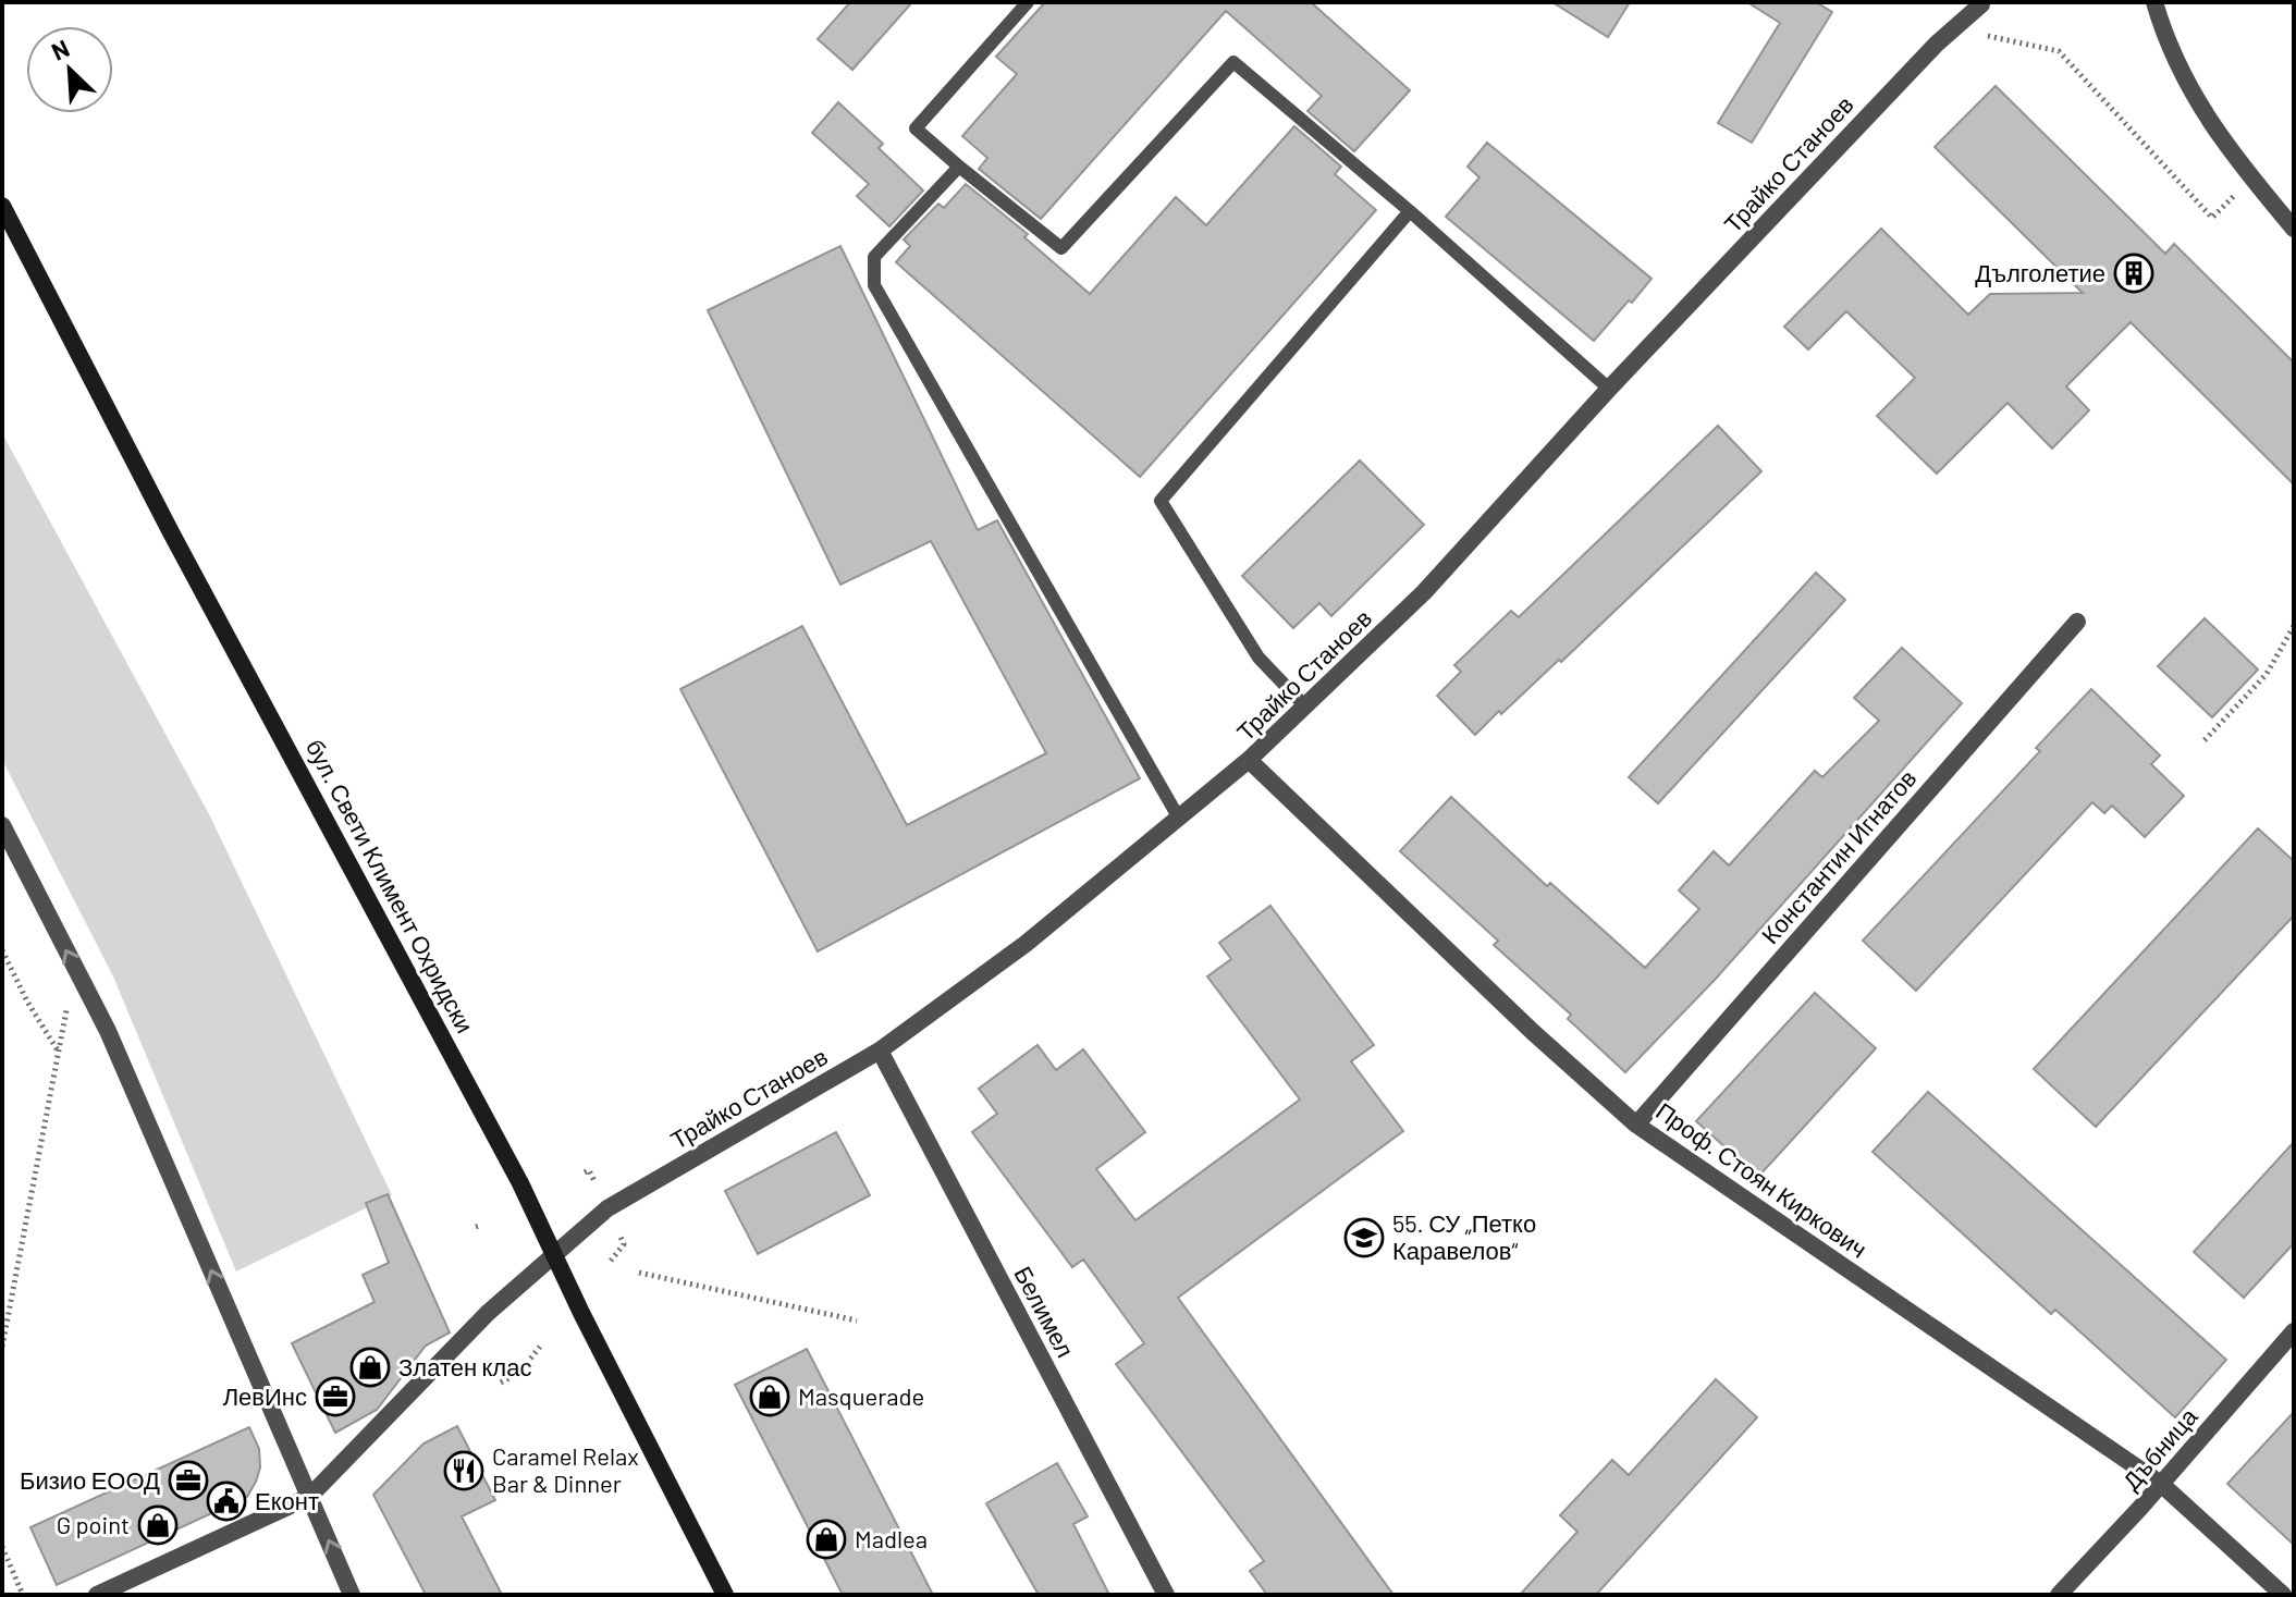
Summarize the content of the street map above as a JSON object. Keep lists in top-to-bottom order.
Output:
{
  "streets": {
    "main road": ["бул. Свети Климент Охридски"],
    "street": [
      "Трайко Станоев",
      "Константин Игнатов",
      "Проф. Стоян Киркович",
      "Белимел",
      "Дъбница"
    ]
  },
  "crossings": [
    ["Трайко Станоев", "бул. Свети Климент Охридски"],
    ["Трайко Станоев", "Проф. Стоян Киркович"],
    ["Трайко Станоев", "Белимел"],
    ["Константин Игнатов", "Проф. Стоян Киркович"],
    ["Проф. Стоян Киркович", "Дъбница"]
  ],
  "places": {
    "building": ["Дълголетие"],
    "school or university": ["55. СУ „Петко Каравелов“"],
    "shop": [
      "Златен клас",
      "Masquerade",
      "G point",
      "Madlea"
    ],
    "office": ["ЛевИнс", "Бизио ЕООД"],
    "restaurant": ["Caramel Relax Bar & Dinner"],
    "public building": ["Еконт"]
  },
  "north": "top left"
}
